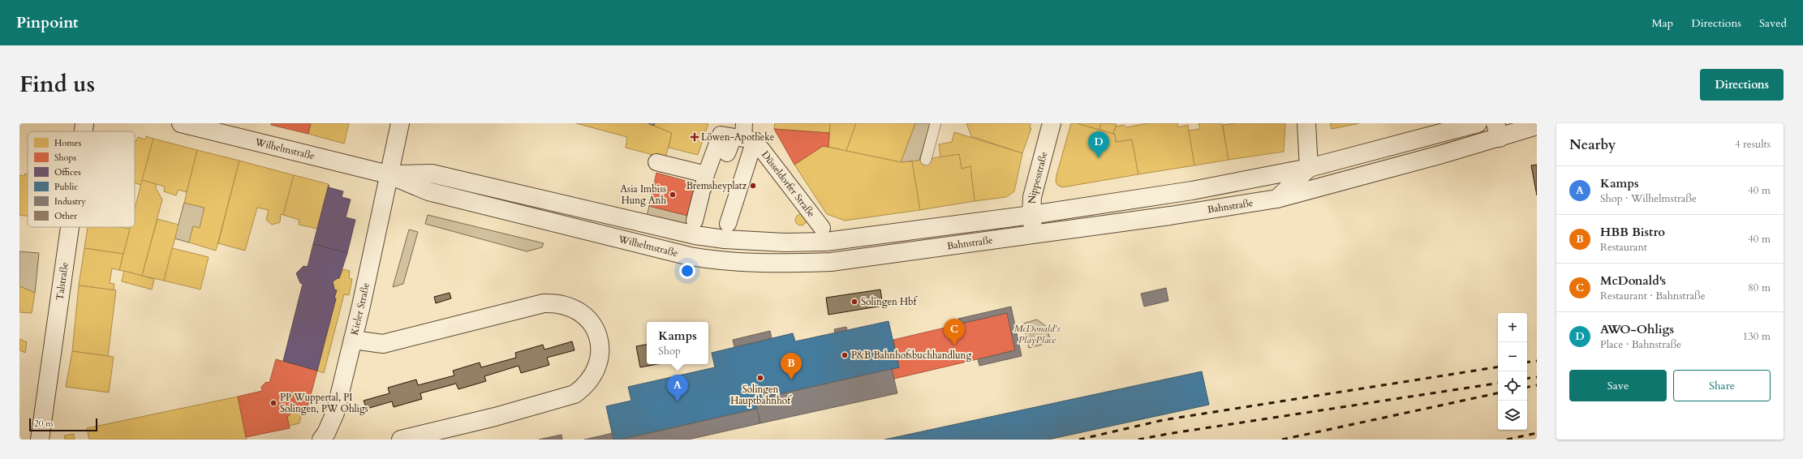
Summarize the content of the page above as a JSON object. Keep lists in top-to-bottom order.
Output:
{
  "streets": {
    "street": [
      "Wilhelmstraße",
      "Nippesstraße",
      "Düsseldorfer Straße",
      "Bahnstraße",
      "Talstraße",
      "Kieler Straße"
    ]
  },
  "crossings": [
    ["Wilhelmstraße", "Düsseldorfer Straße"],
    ["Wilhelmstraße", "Bahnstraße"],
    ["Wilhelmstraße", "Kieler Straße"],
    ["Nippesstraße", "Bahnstraße"]
  ],
  "parks": ["McDonald's PlayPlace"],
  "places": {
    "health": ["Löwen-Apotheke"],
    "other": [
      "Bremsheyplatz",
      "Asia Imbiss Hung Anh",
      "Solingen Hbf",
      "P&B Bahnhofsbuchhandlung",
      "Solingen Hauptbahnhof",
      "PP Wuppertal, PI Solingen, PW Ohligs"
    ]
  },
  "legend": [
    "Homes",
    "Shops",
    "Offices",
    "Public",
    "Industry",
    "Other"
  ],
  "scale_bar": "20 m",
  "page": {
    "header": "Pinpoint",
    "nav": ["Map", "Directions", "Saved"],
    "title": "Find us",
    "buttons": [
      "Directions",
      ["Save", "Share"]
    ],
    "heading": ["Nearby", "4 results"],
    "pins": [
      "D",
      "C",
      "B",
      "A"
    ],
    "list": [
      {
        "mark": "A",
        "name": "Kamps",
        "note": "Shop · Wilhelmstraße",
        "value": "40 m"
      },
      {
        "mark": "B",
        "name": "HBB Bistro",
        "note": "Restaurant",
        "value": "40 m"
      },
      {
        "mark": "C",
        "name": "McDonald's",
        "note": "Restaurant · Bahnstraße",
        "value": "80 m"
      },
      {
        "mark": "D",
        "name": "AWO-Ohligs",
        "note": "Place · Bahnstraße",
        "value": "130 m"
      }
    ],
    "map_buttons": ["+", "−"],
    "popup": ["Kamps", "Shop"],
    "scale": "20 m"
  }
}
